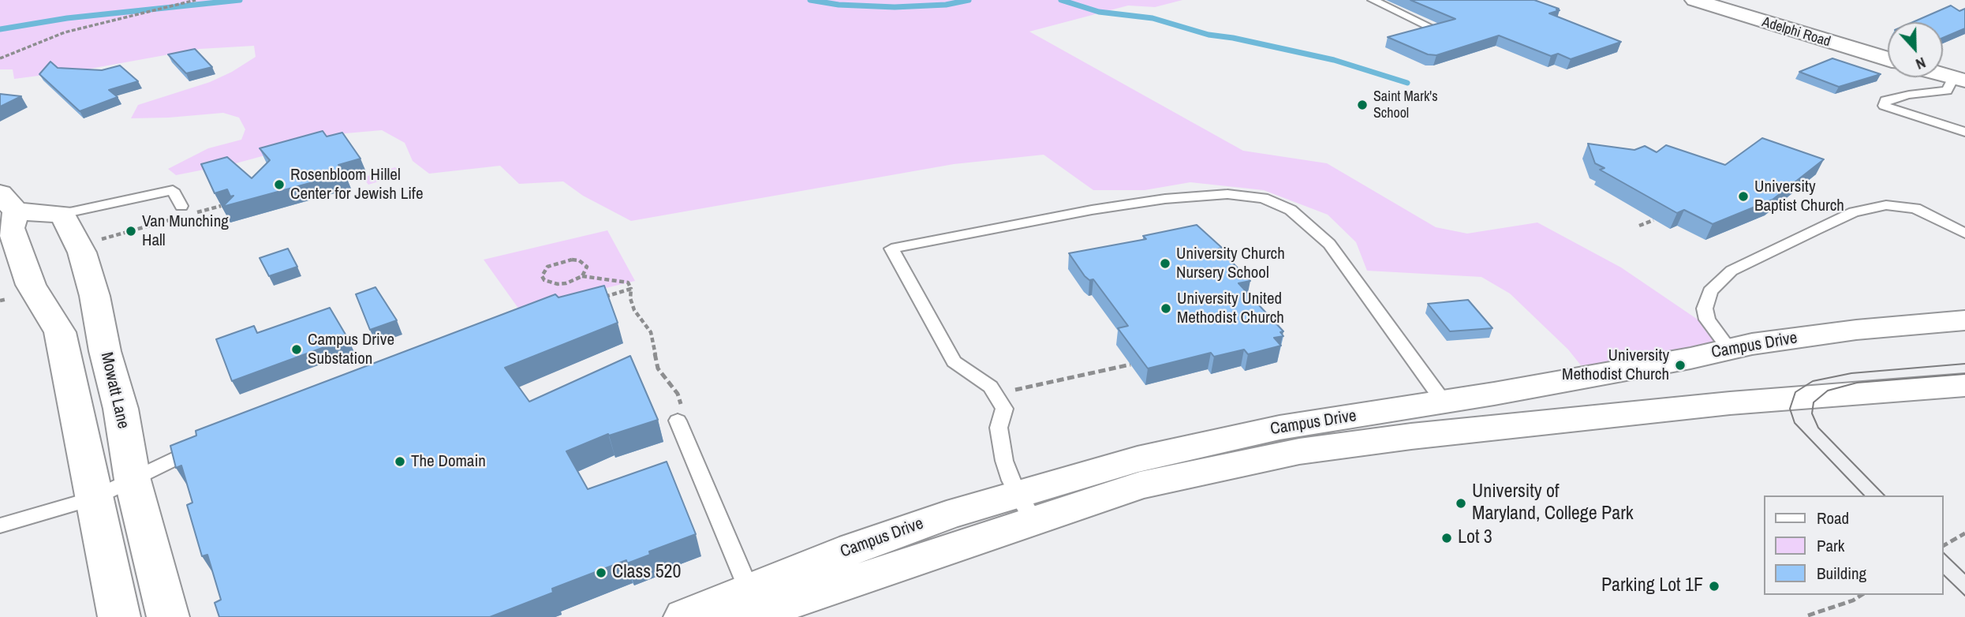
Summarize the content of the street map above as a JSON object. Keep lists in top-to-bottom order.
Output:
{
  "streets": {
    "street": ["Adelphi Road", "Campus Drive", "Mowatt Lane"]
  },
  "places": [
    "Saint Mark's School",
    "Rosenbloom Hillel Center for Jewish Life",
    "University Baptist Church",
    "Van Munching Hall",
    "University Church Nursery School",
    "University United Methodist Church",
    "Campus Drive Substation",
    "University Methodist Church",
    "The Domain",
    "University of Maryland, College Park",
    "Lot 3",
    "Class 520",
    "Parking Lot 1F"
  ],
  "legend": ["Road", "Park", "Building"],
  "north": "bottom"
}
